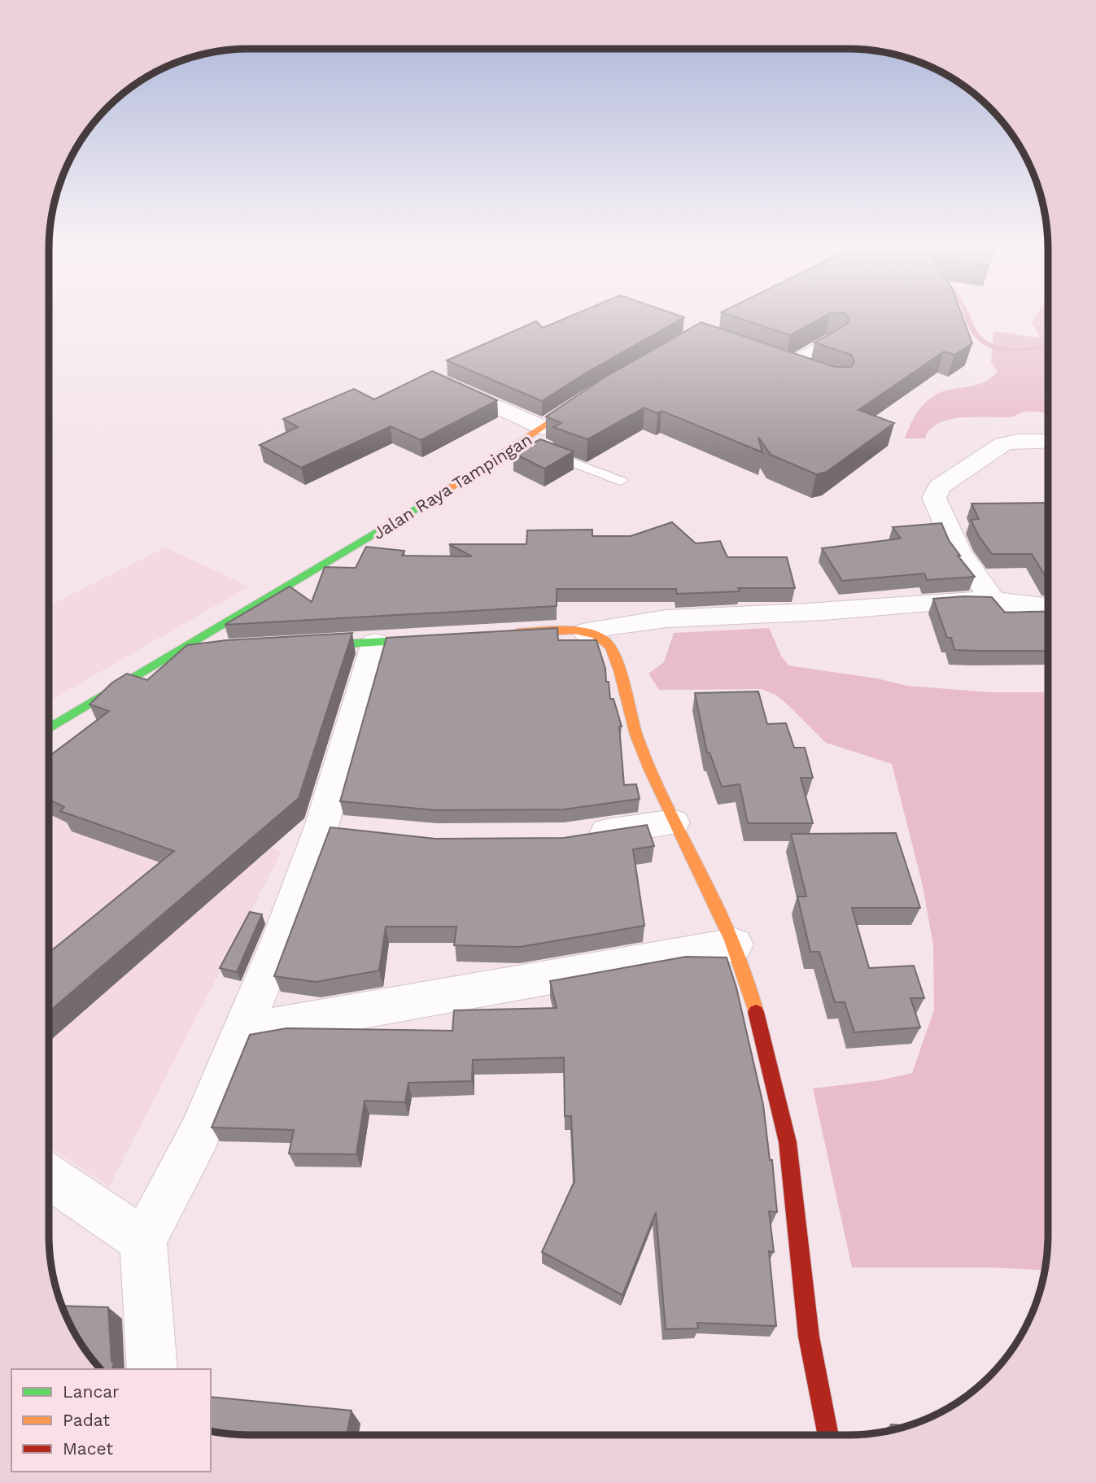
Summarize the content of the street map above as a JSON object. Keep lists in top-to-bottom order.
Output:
{
  "streets": {
    "street": ["Jalan Raya Tampingan"]
  },
  "legend": ["Lancar", "Padat", "Macet"]
}
